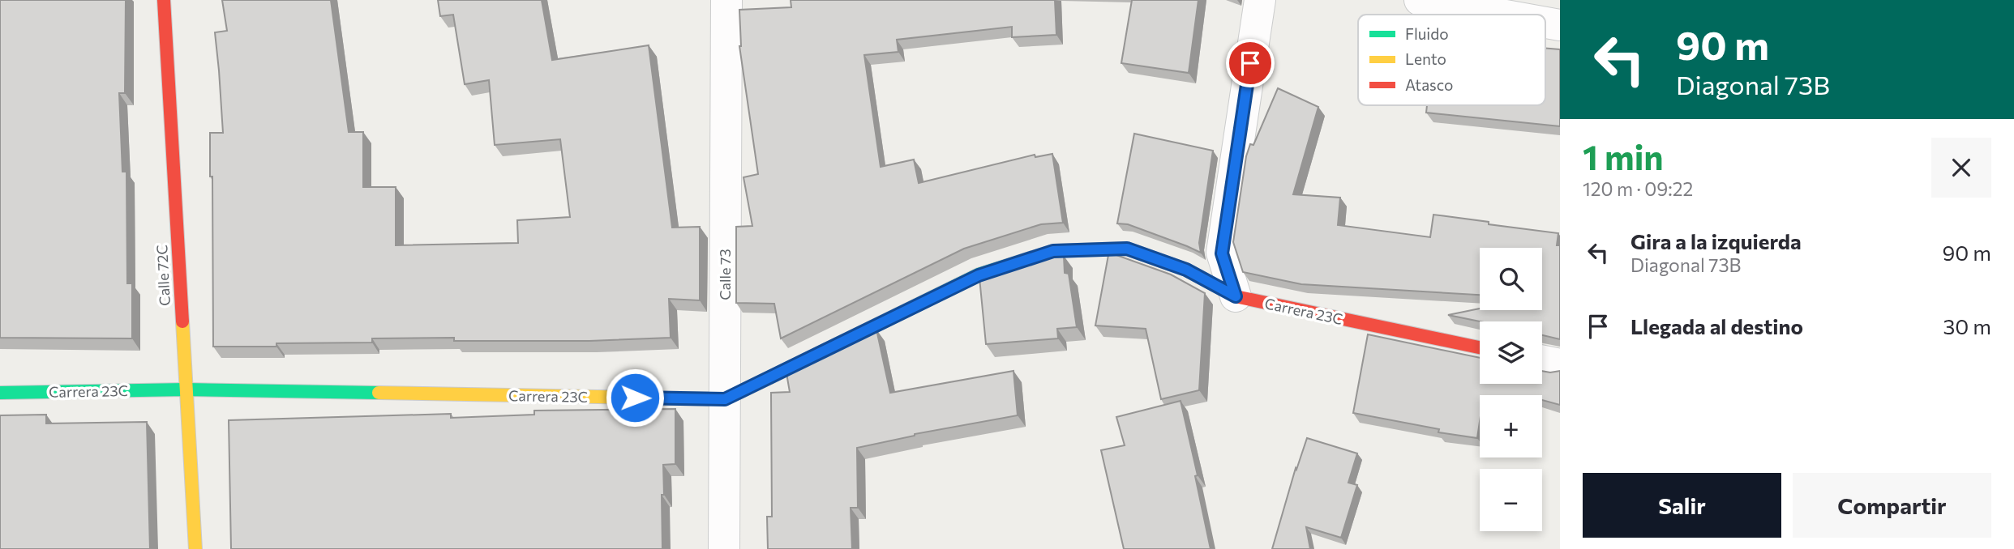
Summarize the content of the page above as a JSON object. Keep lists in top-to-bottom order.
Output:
{
  "streets": {
    "street": ["Calle 73", "Calle 72C", "Carrera 23C"]
  },
  "crossings": [
    ["Calle 73", "Carrera 23C"],
    ["Calle 72C", "Carrera 23C"]
  ],
  "legend": ["Fluido", "Lento", "Atasco"],
  "page": {
    "turn": ["90 m", "Diagonal 73B"],
    "heading": ["1 min", "120 m · 09:22"],
    "list": [
      {
        "name": "Gira a la izquierda",
        "note": "Diagonal 73B",
        "value": "90 m"
      },
      {
        "name": "Llegada al destino",
        "value": "30 m"
      }
    ],
    "map_buttons": ["+", "−"],
    "buttons": ["Salir", "Compartir"]
  }
}
